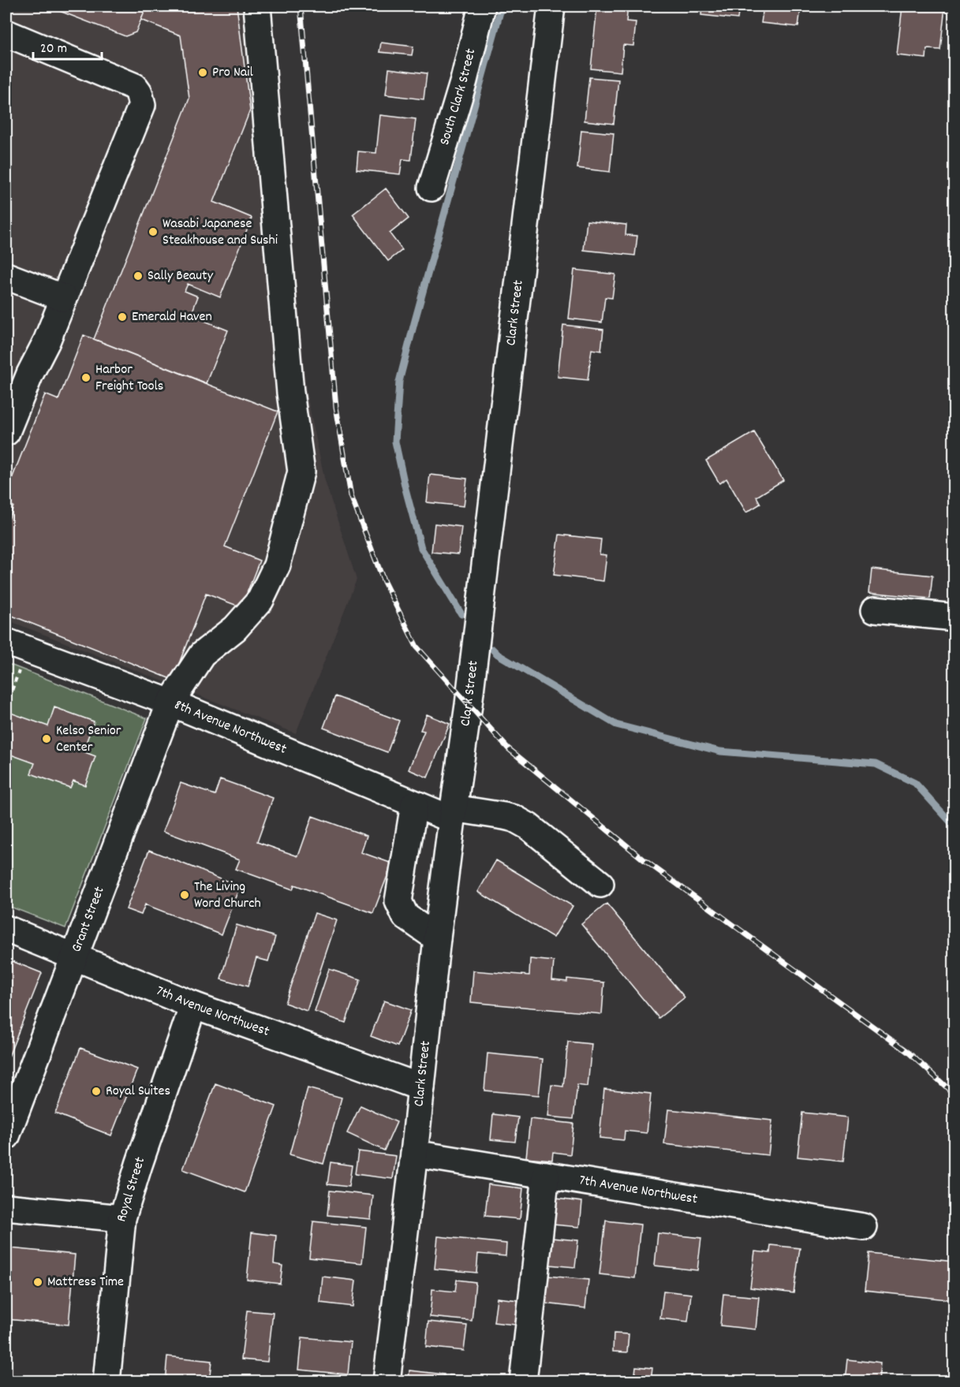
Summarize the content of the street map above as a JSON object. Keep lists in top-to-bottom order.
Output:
{
  "streets": {
    "street": [
      "South Clark Street",
      "Clark Street",
      "8th Avenue Northwest",
      "Grant Street",
      "7th Avenue Northwest",
      "Royal Street"
    ]
  },
  "crossings": [
    ["Clark Street", "8th Avenue Northwest"],
    ["Clark Street", "7th Avenue Northwest"],
    ["8th Avenue Northwest", "Grant Street"],
    ["Grant Street", "7th Avenue Northwest"],
    ["7th Avenue Northwest", "Royal Street"]
  ],
  "places": [
    "Pro Nail",
    "Wasabi Japanese Steakhouse and Sushi",
    "Sally Beauty",
    "Emerald Haven",
    "Harbor Freight Tools",
    "Kelso Senior Center",
    "The Living Word Church",
    "Royal Suites",
    "Mattress Time"
  ],
  "scale_bar": "20 m"
}
